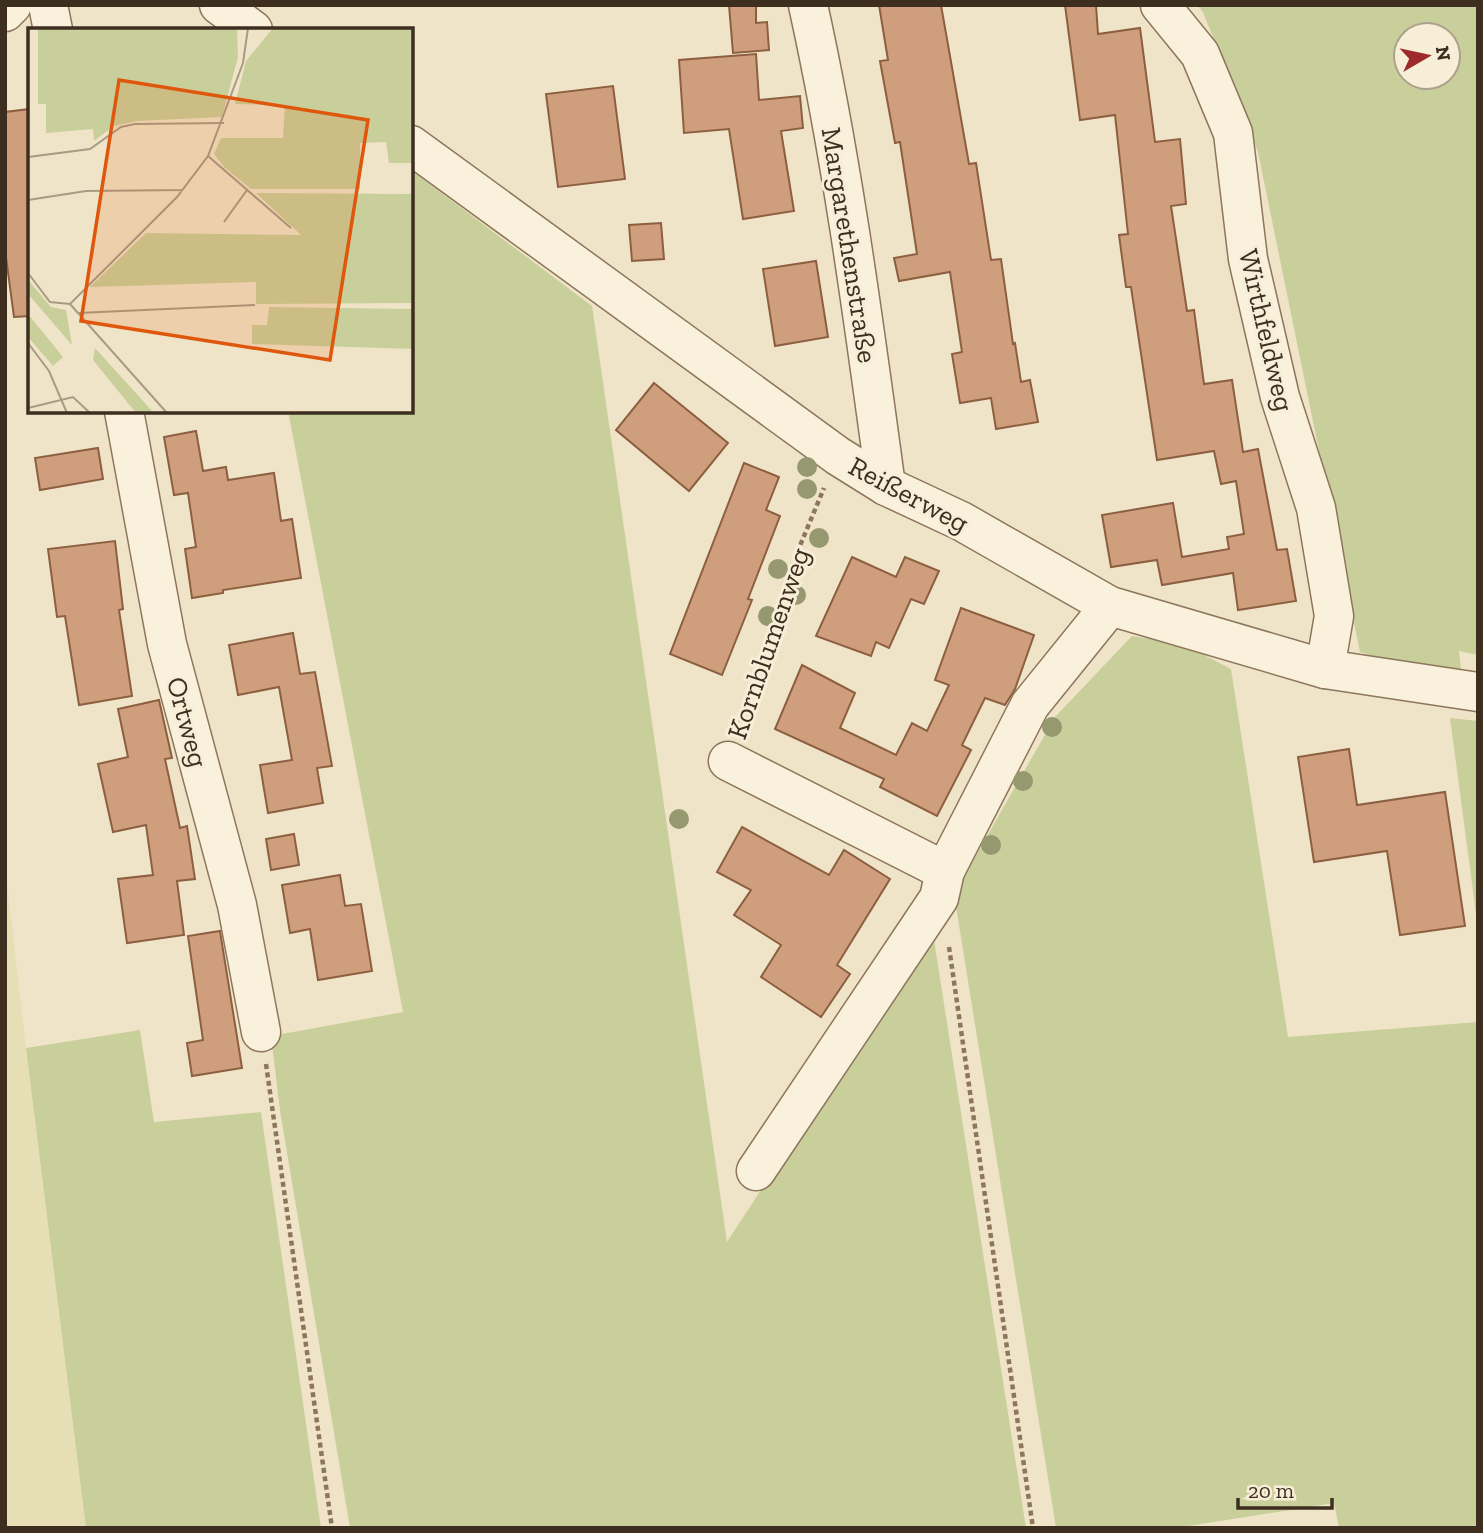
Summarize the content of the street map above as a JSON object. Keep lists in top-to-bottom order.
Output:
{
  "streets": {
    "street": [
      "Margarethenstraße",
      "Wirthfeldweg",
      "Reißerweg",
      "Kornblumenweg",
      "Ortweg"
    ]
  },
  "crossings": [
    ["Margarethenstraße", "Reißerweg"],
    ["Wirthfeldweg", "Reißerweg"],
    ["Reißerweg", "Kornblumenweg"]
  ],
  "scale_bar": "20 m",
  "north": "right"
}
